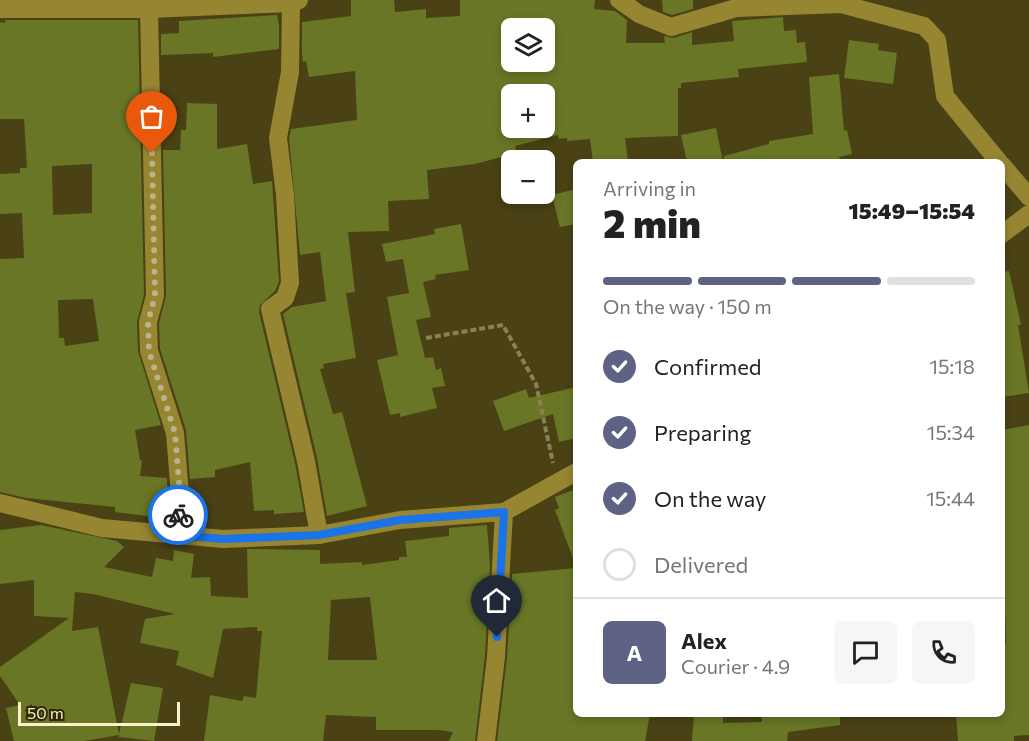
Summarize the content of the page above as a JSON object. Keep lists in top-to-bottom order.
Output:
{
  "scale_bar": "50 m",
  "page": {
    "map_buttons": ["+", "−"],
    "heading": ["2 min", "Arriving in", "15:49–15:54"],
    "panel": ["Alex", "Courier · 4.9"],
    "bar": "On the way · 150 m",
    "list": [
      ["Confirmed", "15:18"],
      ["Preparing", "15:34"],
      ["On the way", "15:44"],
      "Delivered"
    ],
    "round": "A",
    "scale": "50 m"
  }
}
